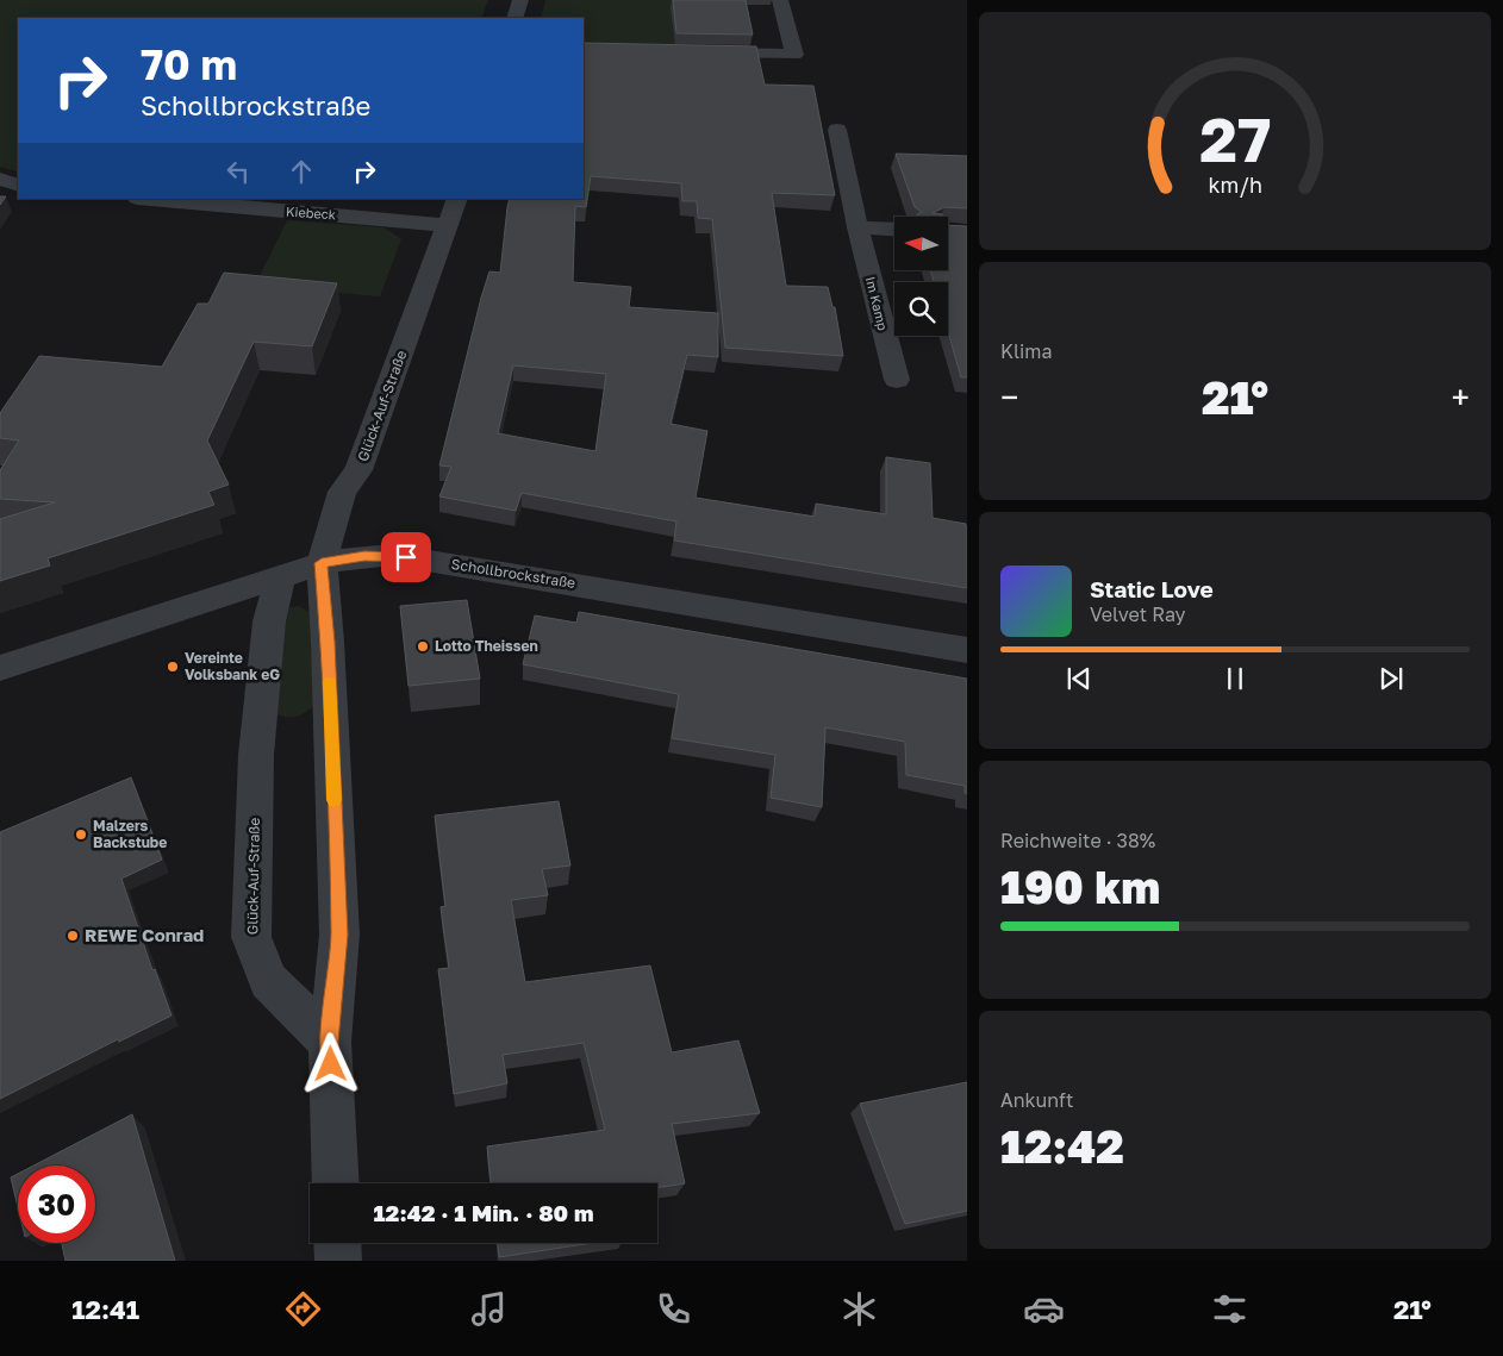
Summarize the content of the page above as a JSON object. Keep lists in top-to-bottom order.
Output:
{
  "streets": {
    "street": [
      "Kiebeck",
      "Im Kamp",
      "Glück-Auf-Straße",
      "Schollbrockstraße"
    ]
  },
  "crossings": [
    ["Kiebeck", "Glück-Auf-Straße"],
    ["Glück-Auf-Straße", "Schollbrockstraße"]
  ],
  "places": [
    "Lotto Theissen",
    "Vereinte Volksbank eG",
    "Malzers Backstube",
    "REWE Conrad"
  ],
  "north": "left",
  "page": {
    "turn": ["70 m", "Schollbrockstraße"],
    "tile": [
      "Klima",
      ["Reichweite · 38%", "190 km"],
      ["Ankunft", "12:42"]
    ],
    "heat": ["−", "21°", "+"],
    "song": ["Static Love", "Velvet Ray"],
    "limit": "30",
    "trip": "12:42 · 1 Min. · 80 m",
    "tabs": ["12:41", "21°"],
    "gauge": ["27", "km/h"]
  }
}
